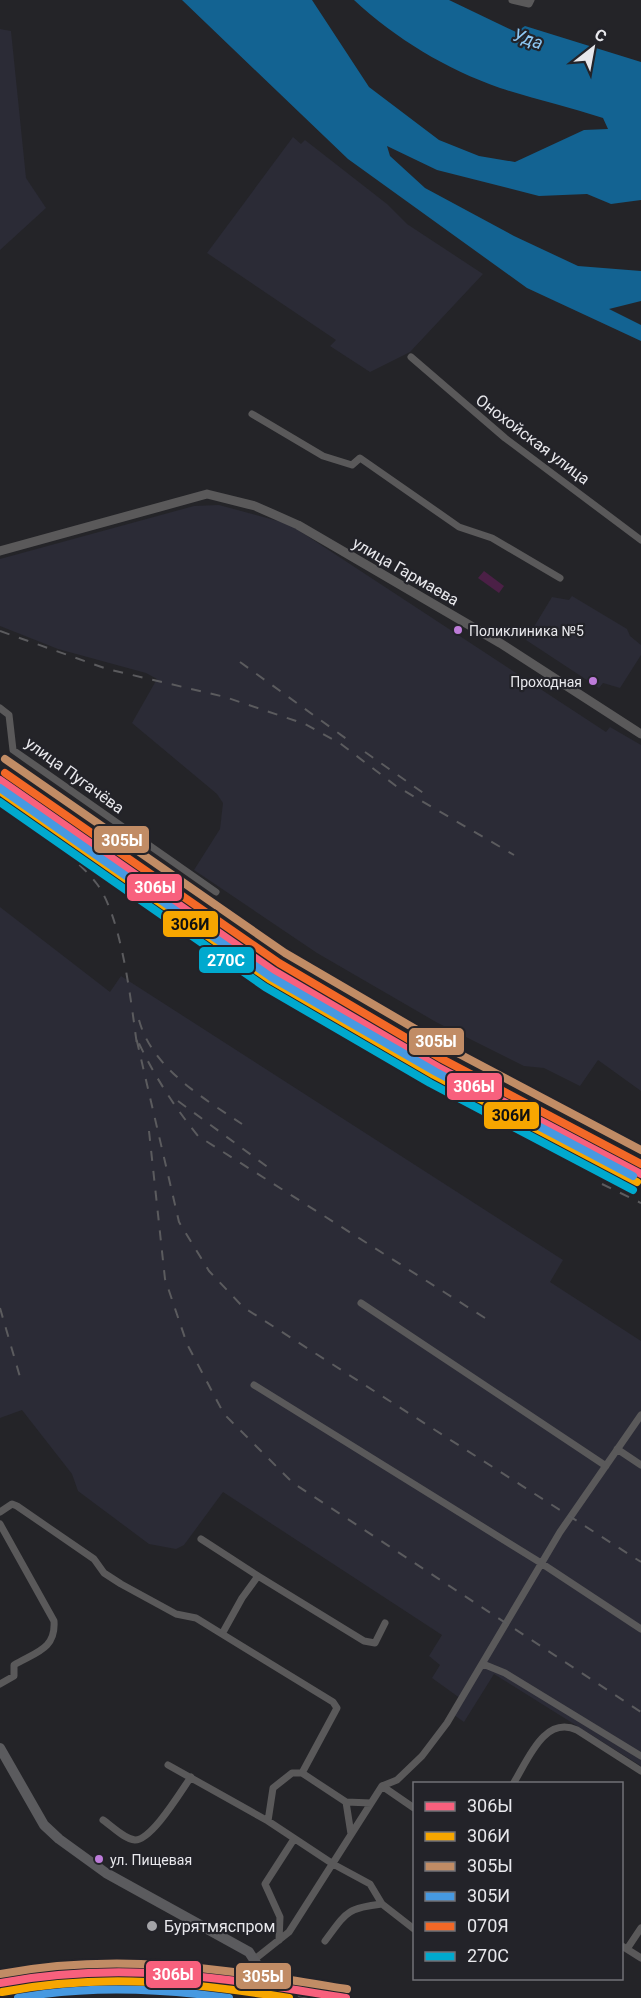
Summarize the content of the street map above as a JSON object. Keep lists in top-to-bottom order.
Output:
{
  "streets": {
    "street": ["Онохойская улица", "улица Гармаева", "улица Пугачёва"]
  },
  "water": ["Уда"],
  "places": [
    "Поликлиника №5",
    "Проходная",
    "ул. Пищевая",
    "Бурятмяспром"
  ],
  "lines": [
    "transit line 305Ы",
    "transit line 070Я",
    "transit line 306Ы",
    "transit line 305И",
    "transit line 306И",
    "transit line 270С"
  ],
  "legend": [
    "306Ы",
    "306И",
    "305Ы",
    "305И",
    "070Я",
    "270С"
  ],
  "north": "top right"
}
